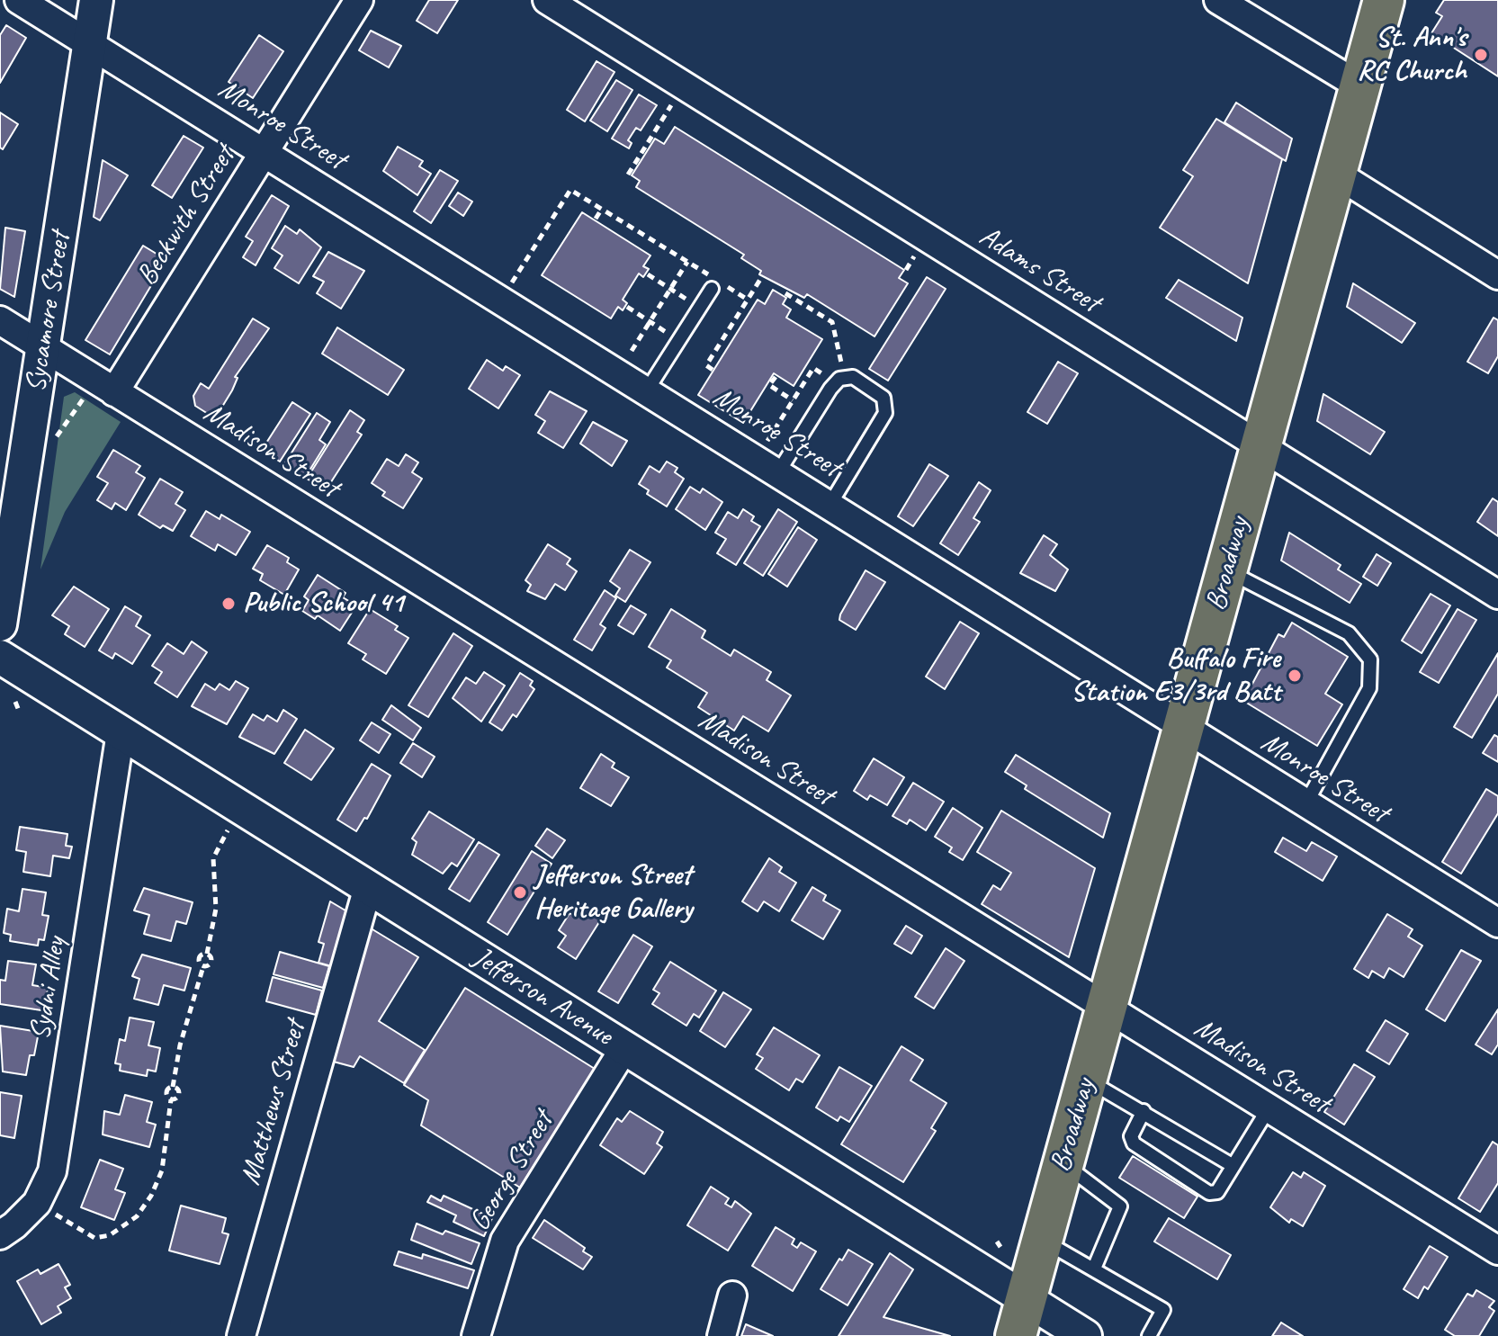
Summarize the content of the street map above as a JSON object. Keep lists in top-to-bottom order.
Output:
{
  "streets": {
    "main road": ["Broadway"],
    "street": [
      "Monroe Street",
      "Beckwith Street",
      "Adams Street",
      "Sycamore Street",
      "Madison Street",
      "Sydni Alley",
      "Jefferson Avenue",
      "Matthews Street",
      "George Street"
    ]
  },
  "crossings": [
    ["Monroe Street", "Beckwith Street"],
    ["Monroe Street", "Sycamore Street"],
    ["Monroe Street", "Broadway"],
    ["Beckwith Street", "Madison Street"],
    ["Adams Street", "Broadway"],
    ["Sycamore Street", "Madison Street"],
    ["Madison Street", "Broadway"],
    ["Broadway", "Jefferson Avenue"],
    ["Sydni Alley", "Jefferson Avenue"],
    ["Jefferson Avenue", "Matthews Street"],
    ["Jefferson Avenue", "George Street"]
  ],
  "places": [
    "St. Ann's RC Church",
    "Public School 41",
    "Buffalo Fire Station E3/3rd Batt",
    "Jefferson Street Heritage Gallery"
  ]
}
